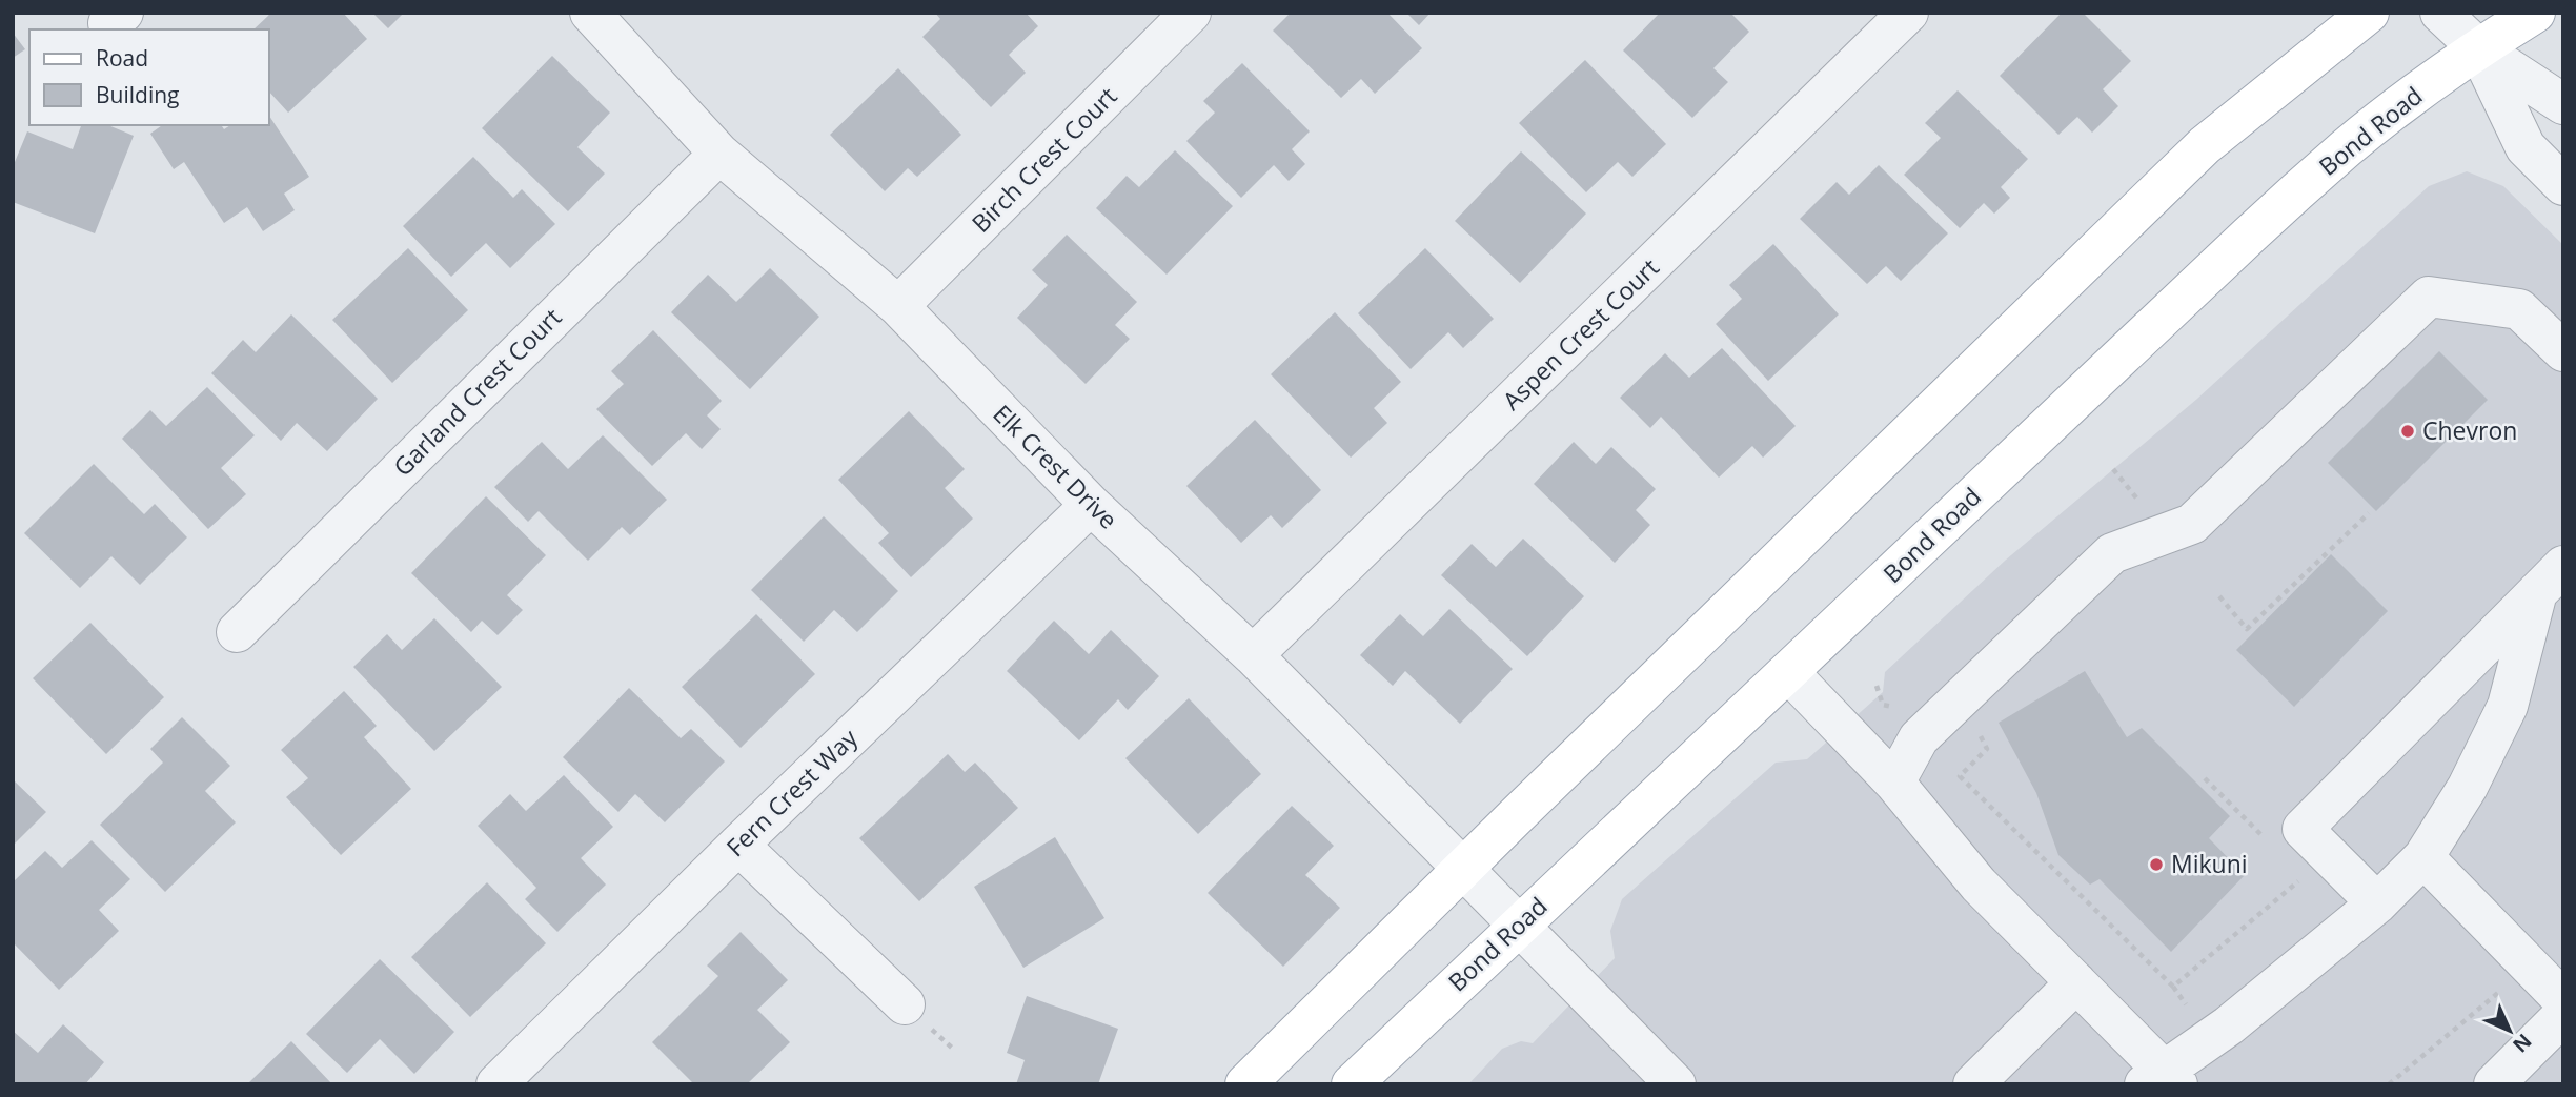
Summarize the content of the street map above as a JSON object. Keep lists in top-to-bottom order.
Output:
{
  "streets": {
    "main road": ["Bond Road"],
    "street": [
      "Birch Crest Court",
      "Aspen Crest Court",
      "Garland Crest Court",
      "Elk Crest Drive",
      "Fern Crest Way"
    ]
  },
  "crossings": [
    ["Bond Road", "Elk Crest Drive"],
    ["Birch Crest Court", "Elk Crest Drive"],
    ["Aspen Crest Court", "Elk Crest Drive"],
    ["Garland Crest Court", "Elk Crest Drive"],
    ["Elk Crest Drive", "Fern Crest Way"]
  ],
  "places": ["Chevron", "Mikuni"],
  "legend": ["Road", "Building"],
  "north": "bottom right"
}
